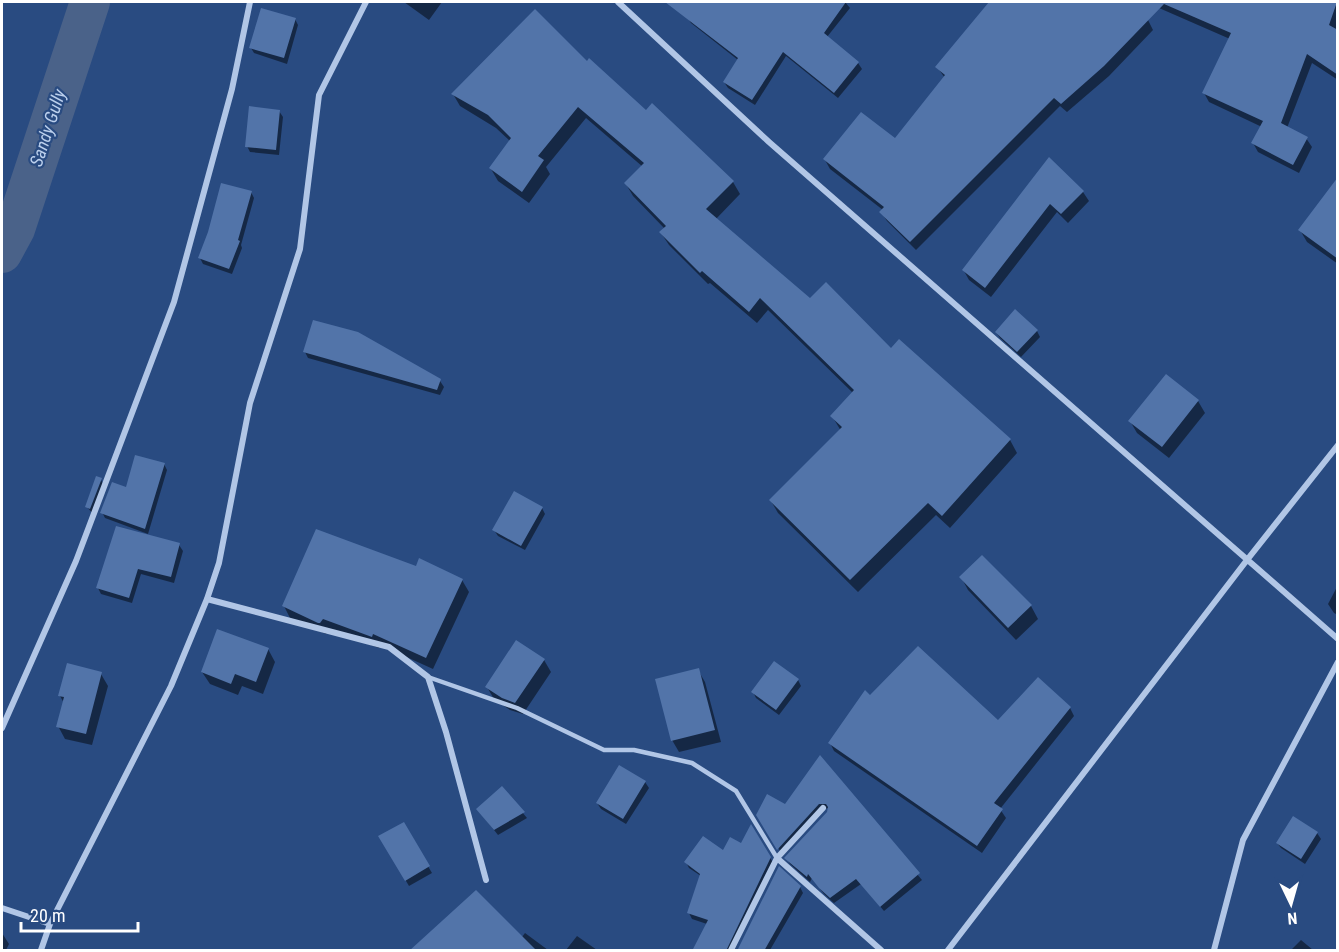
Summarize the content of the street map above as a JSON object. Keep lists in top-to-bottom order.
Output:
{
  "water": ["Sandy Gully"],
  "scale_bar": "20 m",
  "north": "bottom"
}
